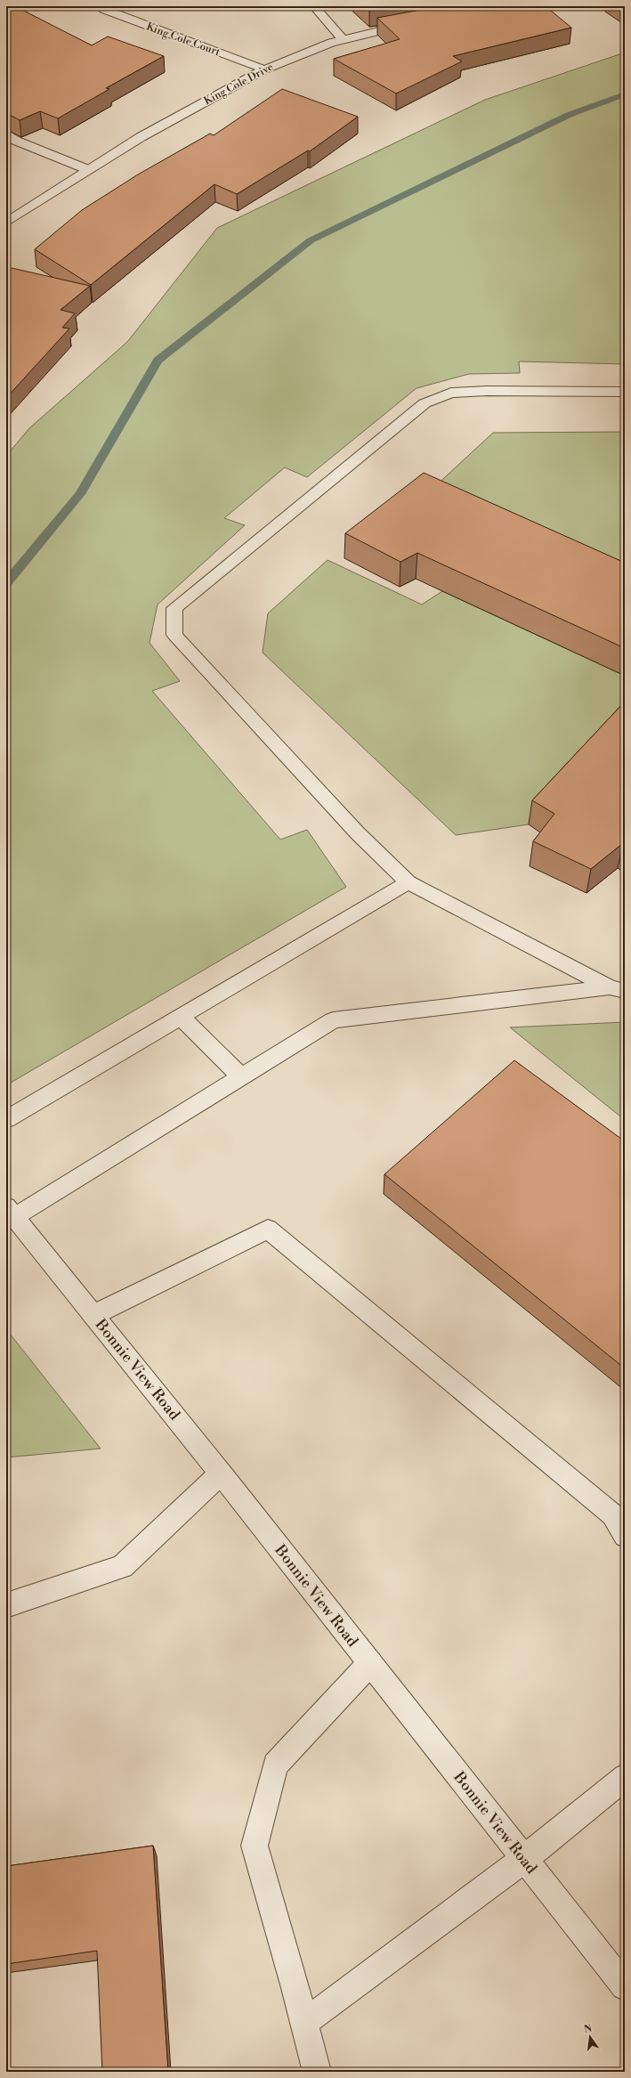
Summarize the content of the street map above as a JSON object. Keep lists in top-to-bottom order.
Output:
{
  "streets": {
    "street": ["King Cole Court", "King Cole Drive", "Bonnie View Road"]
  },
  "crossings": [
    ["King Cole Court", "King Cole Drive"]
  ],
  "north": "top"
}
